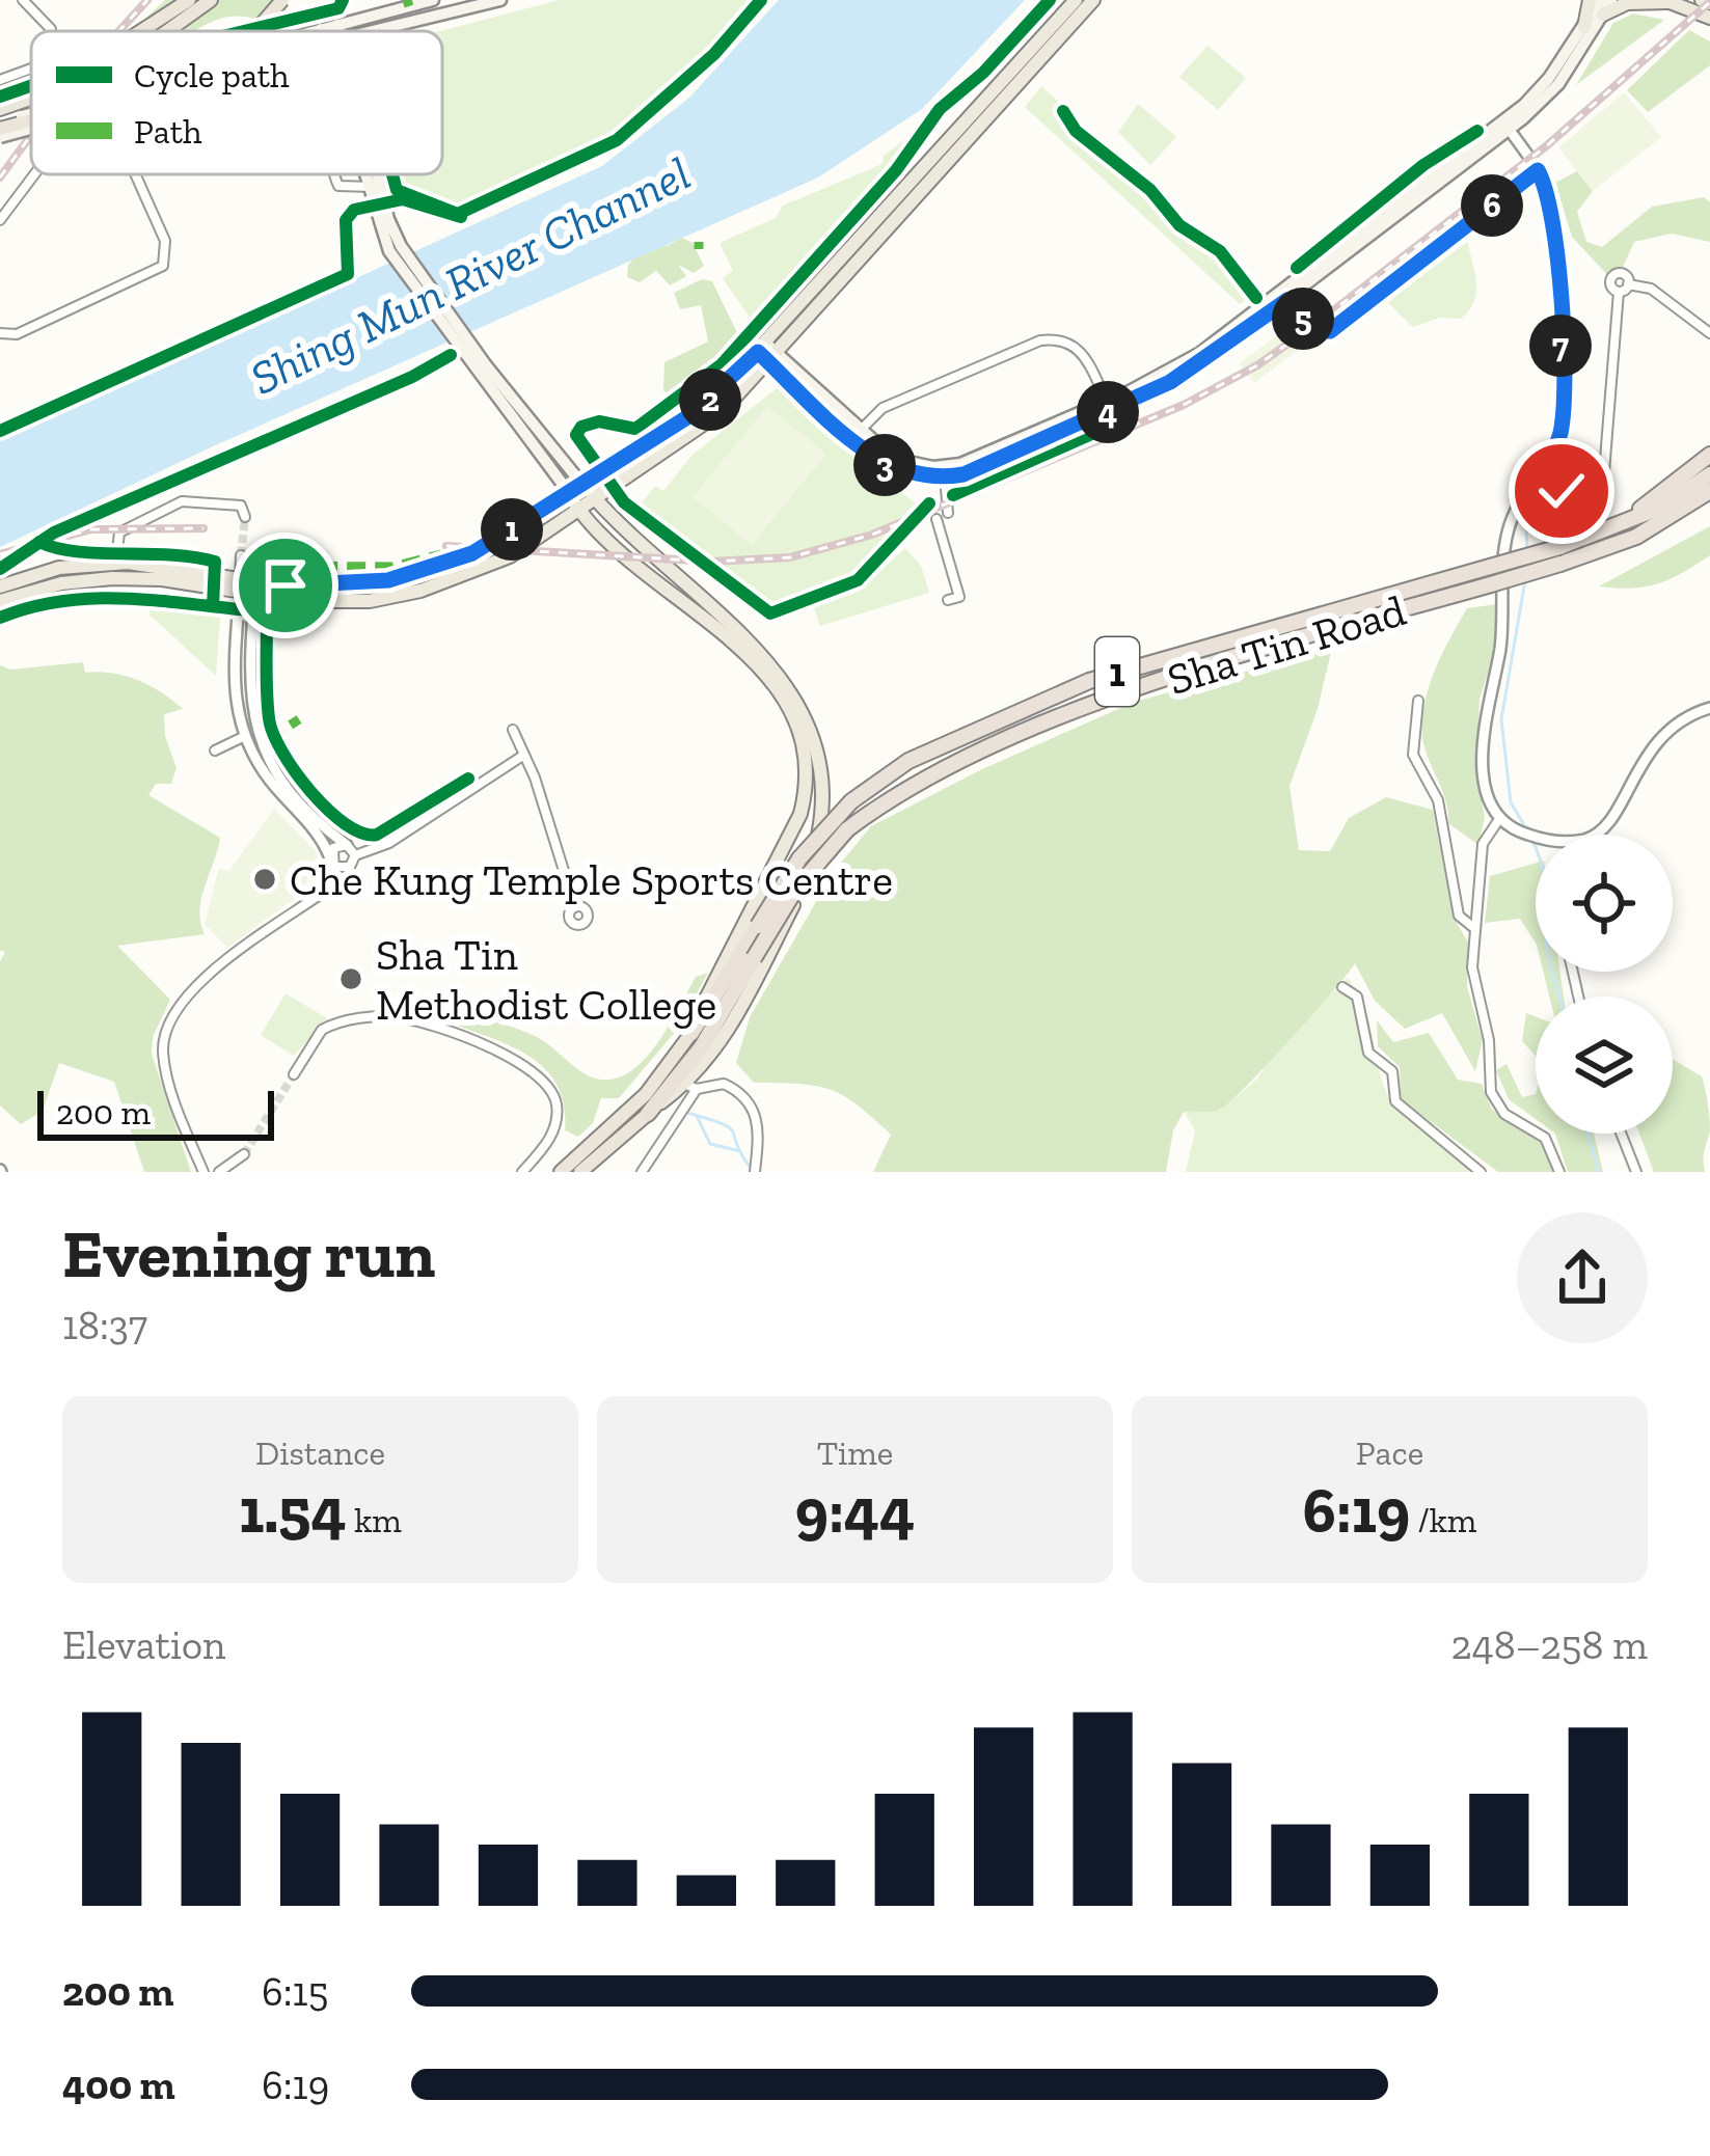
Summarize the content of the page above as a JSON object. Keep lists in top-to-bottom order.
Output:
{
  "streets": {
    "highway": ["Sha Tin Road", "1"]
  },
  "crossings": [
    ["Sha Tin Road", "1"]
  ],
  "water": ["Shing Mun River Channel"],
  "places": ["Che Kung Temple Sports Centre", "Sha Tin Methodist College"],
  "legend": ["Cycle path", "Path"],
  "scale_bar": "200 m",
  "page": {
    "pins": [
      "6",
      "5",
      "7",
      "2",
      "4",
      "3",
      "1"
    ],
    "scale": "200 m",
    "heading": ["Evening run", "18:37"],
    "stats": [
      ["Distance", "1.54 km"],
      ["Time", "9:44"],
      ["Pace", "6:19 /km"]
    ],
    "chart": ["Elevation", "248–258 m"],
    "list": [
      {
        "name": "200 m",
        "note": "6:15"
      },
      {
        "name": "400 m",
        "note": "6:19"
      }
    ]
  }
}
